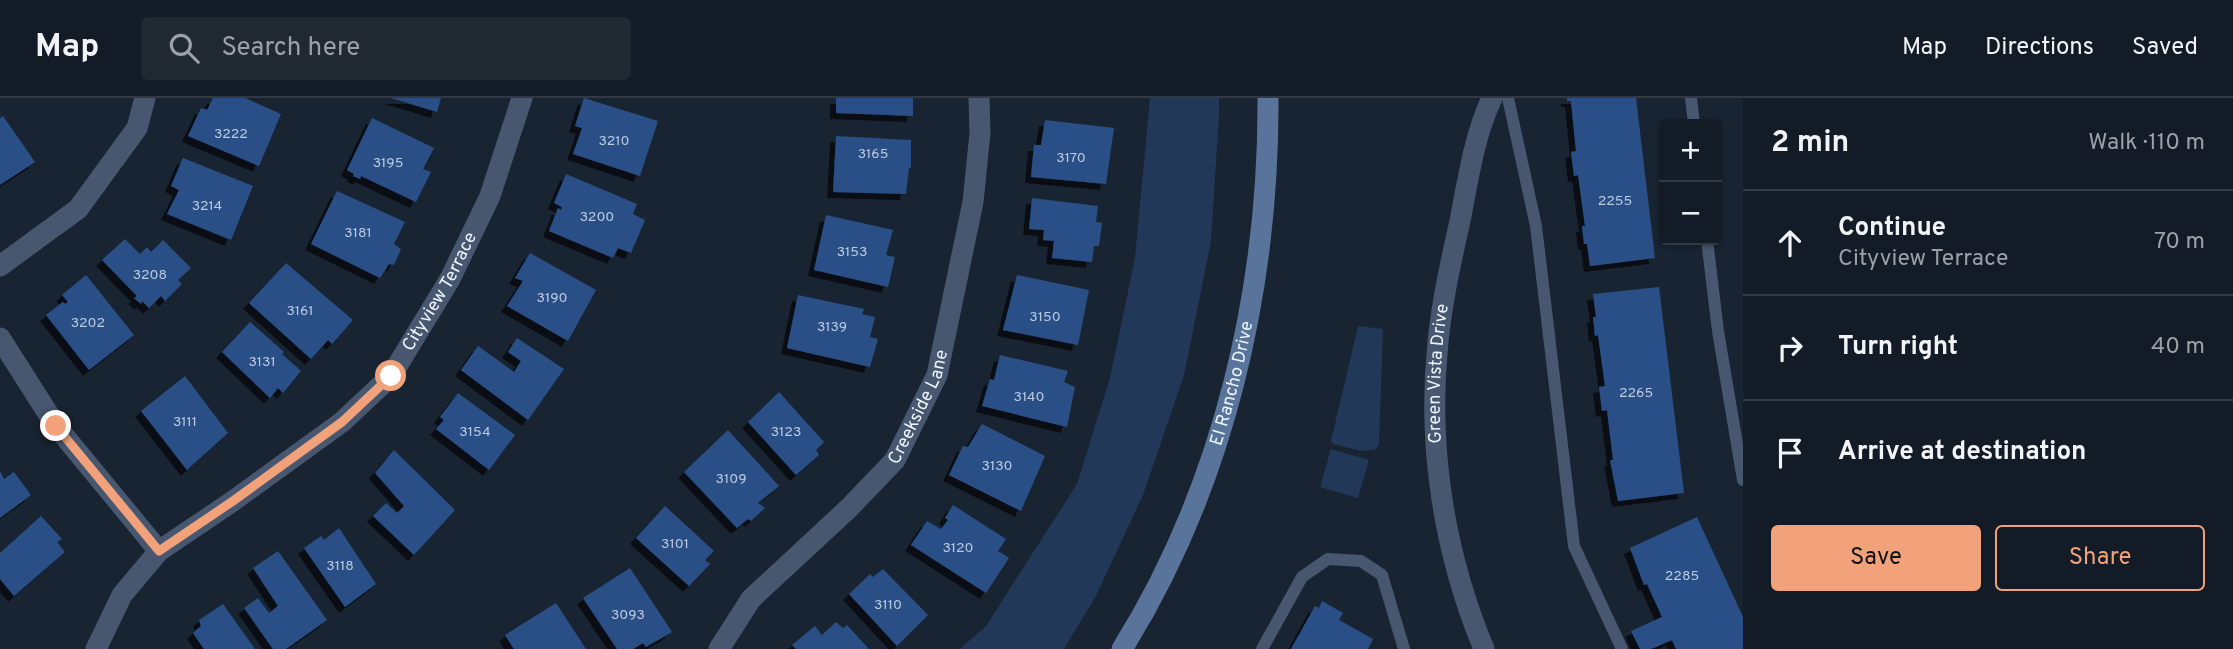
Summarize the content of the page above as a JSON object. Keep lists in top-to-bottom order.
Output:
{
  "streets": {
    "main road": ["El Rancho Drive"],
    "street": ["Cityview Terrace", "Green Vista Drive", "Creekside Lane"]
  },
  "house_numbers": [
    "3222",
    "3210",
    "3165",
    "3170",
    "3195",
    "2255",
    "3214",
    "3200",
    "3181",
    "3153",
    "3208",
    "3190",
    "3161",
    "3150",
    "3202",
    "3139",
    "3131",
    "2265",
    "3140",
    "3111",
    "3154",
    "3123",
    "3130",
    "3109",
    "3101",
    "3120",
    "3118",
    "2285",
    "3110",
    "3093"
  ],
  "page": {
    "header": "Map",
    "search": "Search here",
    "nav": ["Map", "Directions", "Saved"],
    "heading": ["2 min", "Walk · 110 m"],
    "map_buttons": ["+", "−"],
    "list": [
      ["Continue", "Cityview Terrace", "70 m"],
      ["Turn right", "40 m"],
      "Arrive at destination"
    ],
    "buttons": ["Save", "Share"]
  }
}
